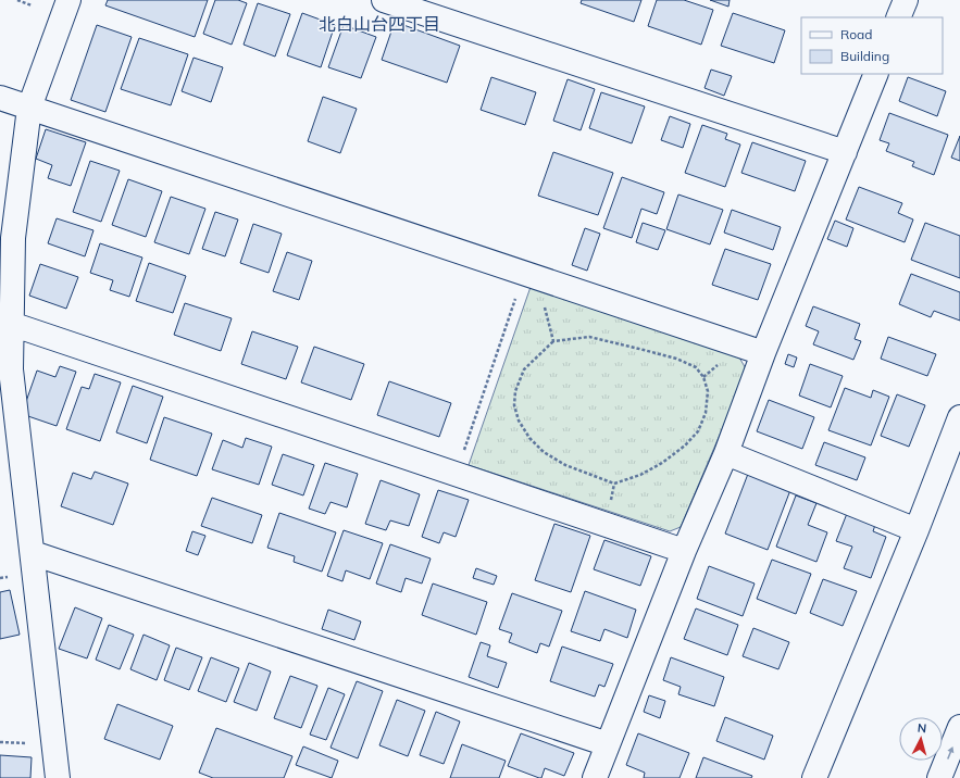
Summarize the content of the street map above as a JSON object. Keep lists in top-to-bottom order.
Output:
{
  "districts": ["北白山台四丁目"],
  "legend": ["Road", "Building"],
  "north": "top"
}
